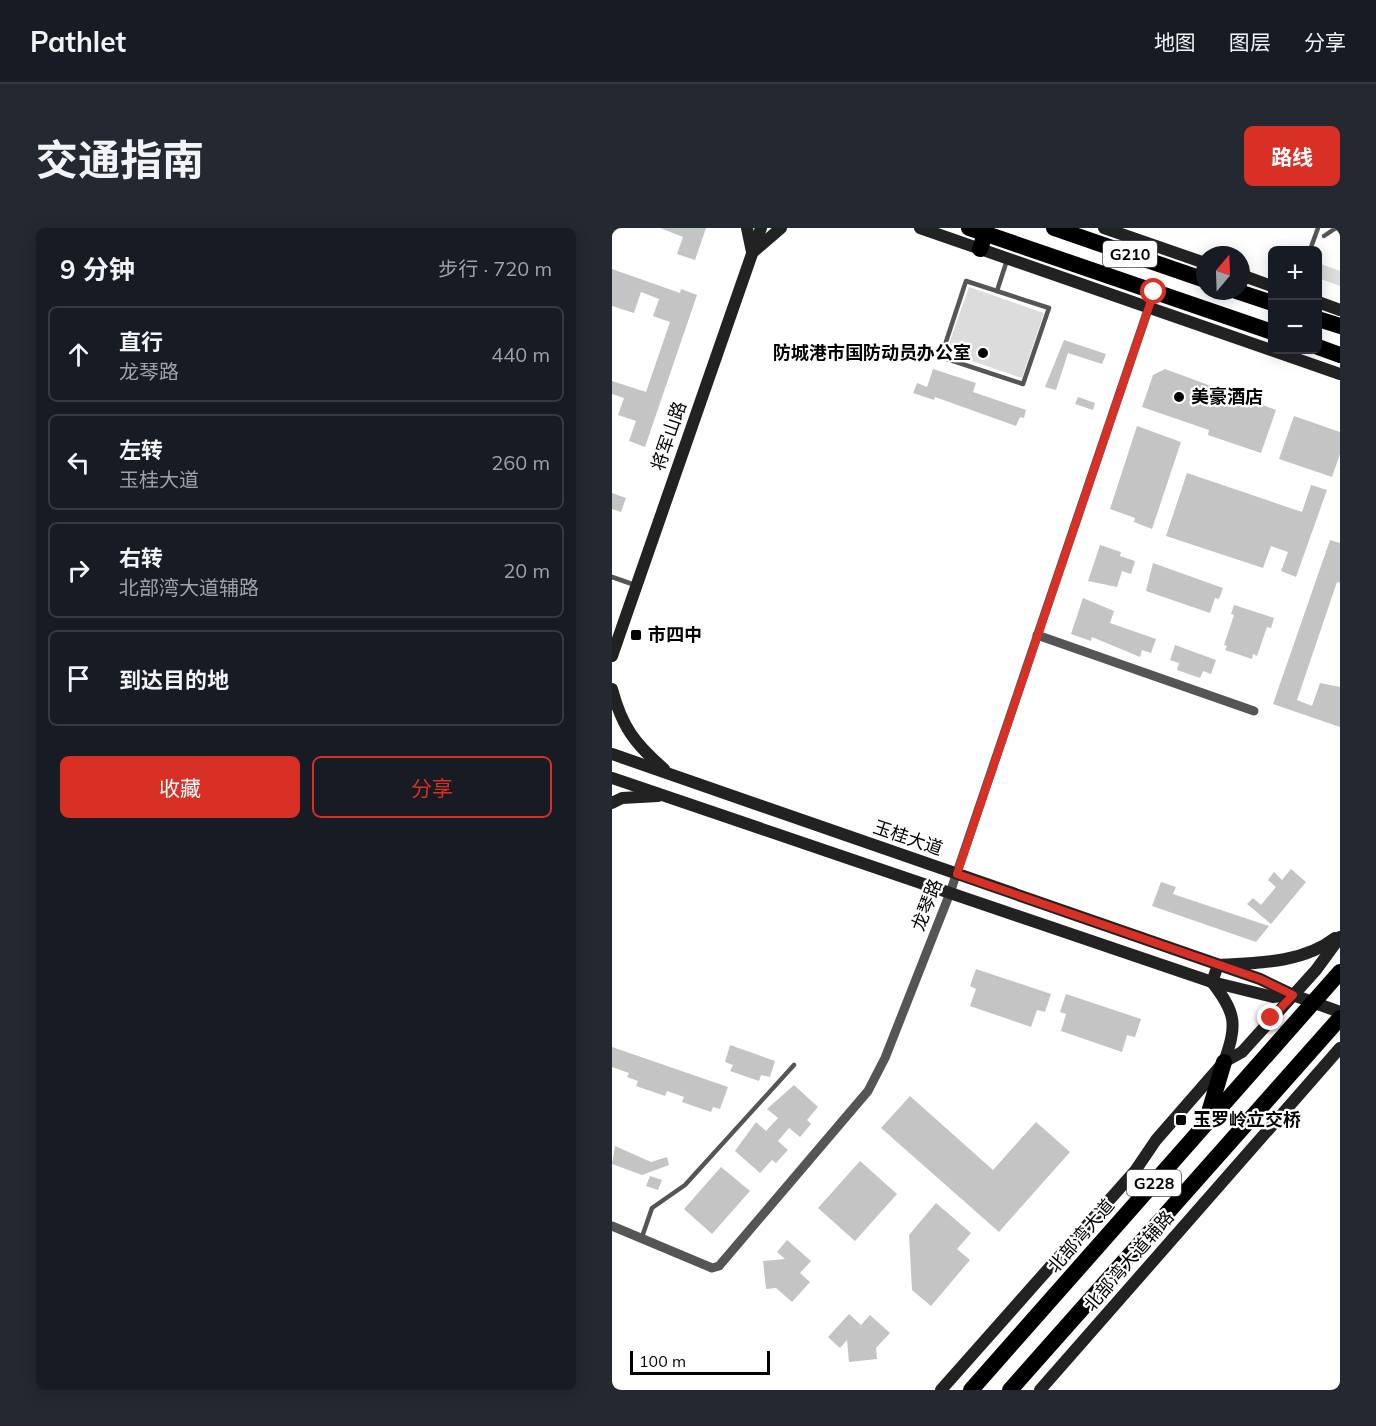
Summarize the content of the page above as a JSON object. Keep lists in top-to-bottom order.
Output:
{
  "streets": {
    "highway": ["G210", "G228", "北部湾大道"],
    "main road": ["将军山路", "玉桂大道", "北部湾大道辅路"],
    "street": ["龙琴路"]
  },
  "crossings": [
    ["G210", "龙琴路"],
    ["玉桂大道", "龙琴路"],
    ["玉桂大道", "北部湾大道"]
  ],
  "places": {
    "other": ["防城港市国防动员办公室", "美豪酒店"],
    "transit": ["市四中", "玉罗岭立交桥"]
  },
  "scale_bar": "100 m",
  "north": "top",
  "page": {
    "header": "Pathlet",
    "nav": ["地图", "图层", "分享"],
    "title": "交通指南",
    "buttons": [
      "路线",
      ["收藏", "分享"]
    ],
    "heading": ["9 分钟", "步行 · 720 m"],
    "map_buttons": ["+", "−"],
    "list": [
      ["直行", "龙琴路", "440 m"],
      ["左转", "玉桂大道", "260 m"],
      ["右转", "北部湾大道辅路", "20 m"],
      "到达目的地"
    ],
    "scale": "100 m"
  }
}
